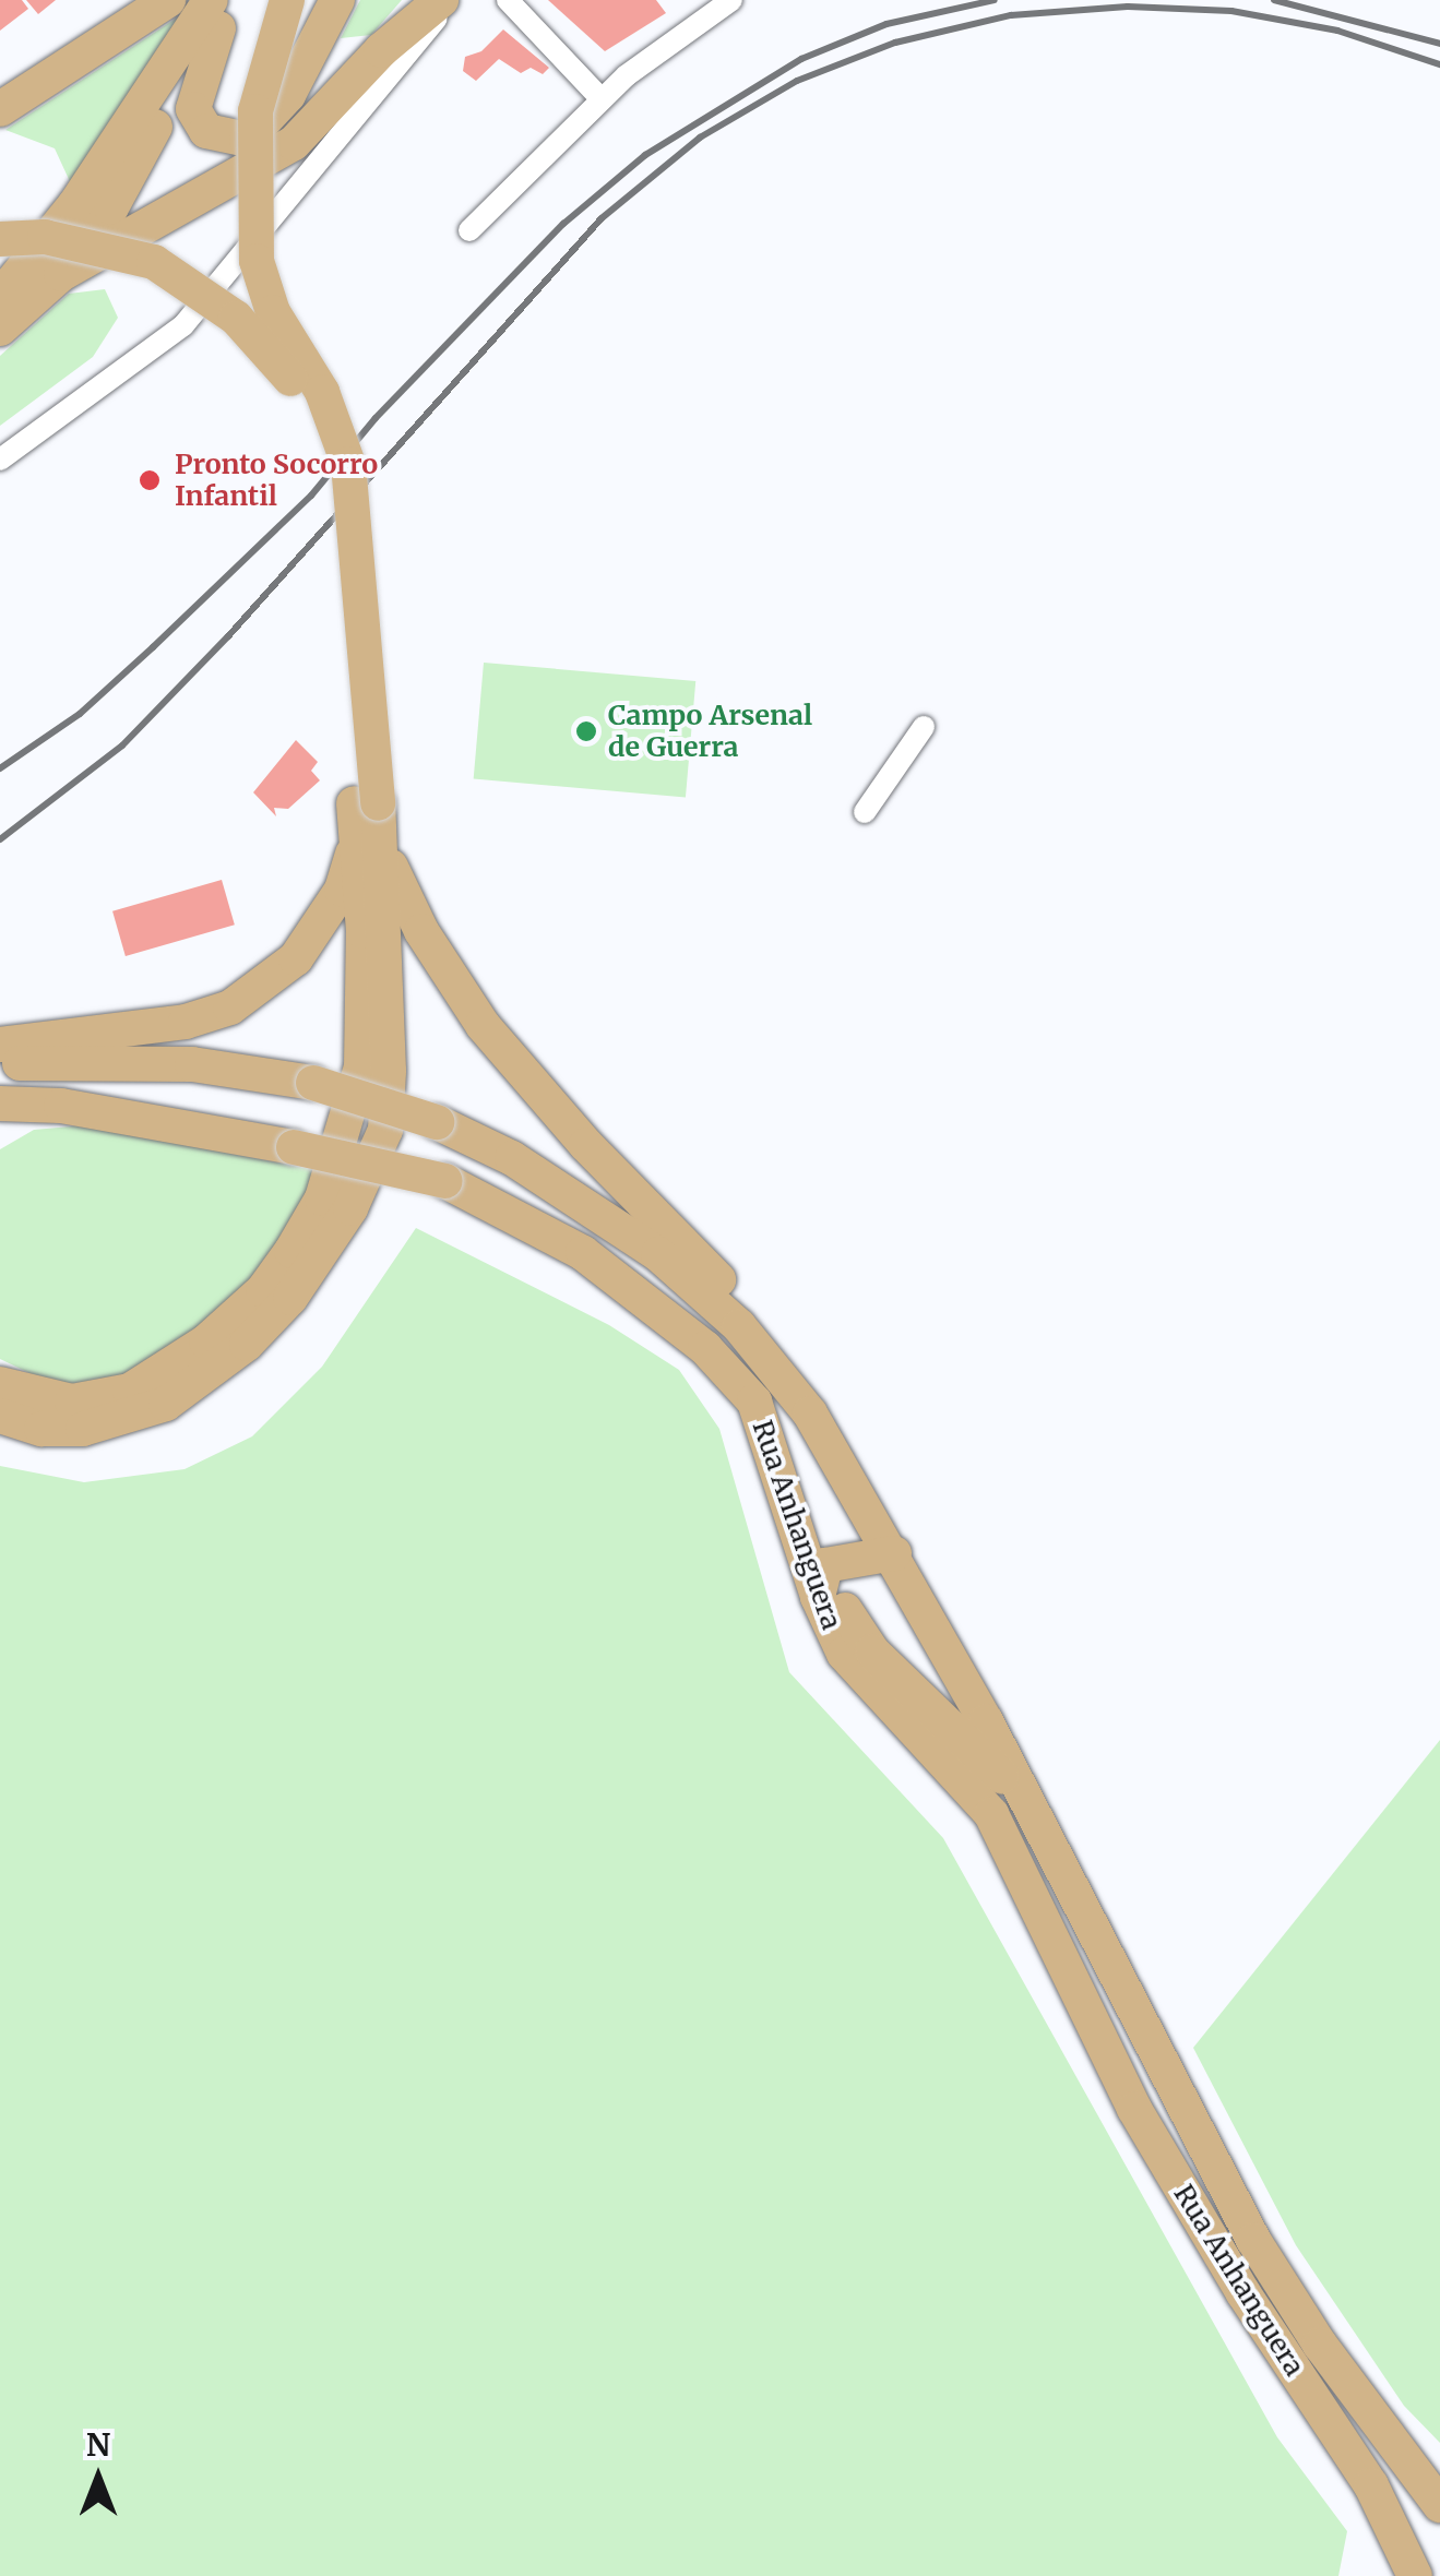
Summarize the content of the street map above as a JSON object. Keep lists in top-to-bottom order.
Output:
{
  "streets": {
    "main road": ["Rua Anhanguera"]
  },
  "places": ["Pronto Socorro Infantil", "Campo Arsenal de Guerra"],
  "north": "top"
}
